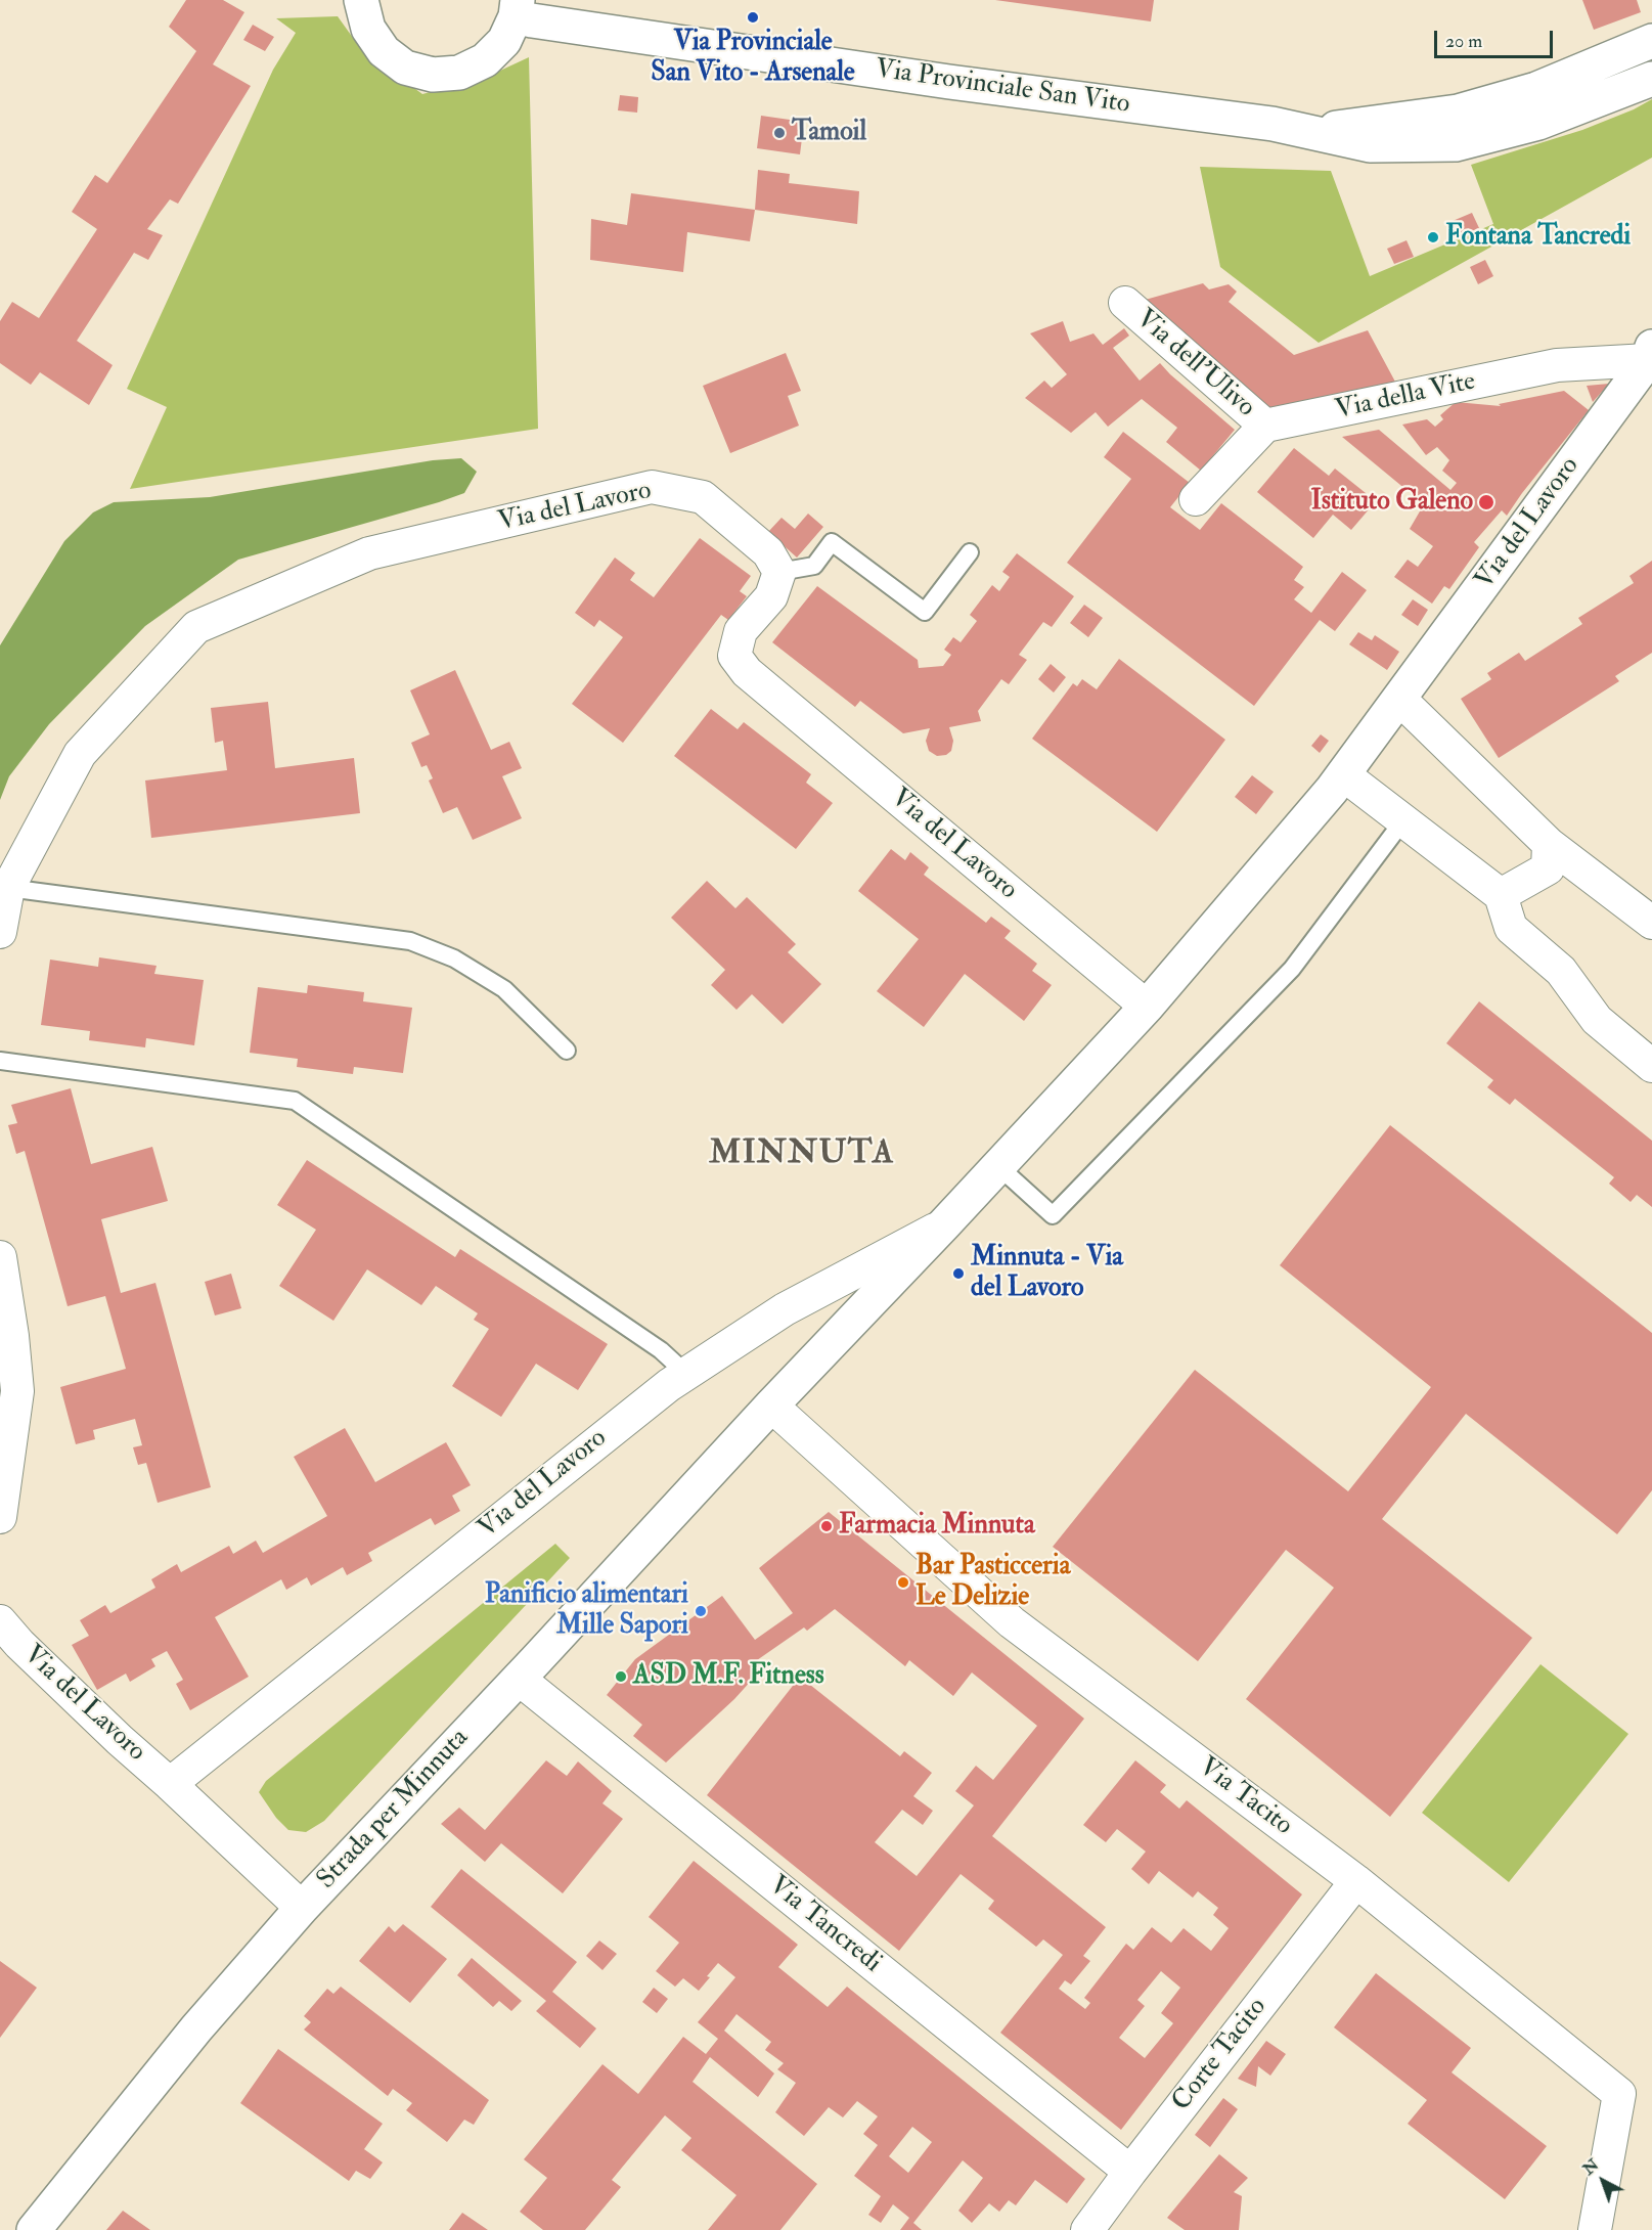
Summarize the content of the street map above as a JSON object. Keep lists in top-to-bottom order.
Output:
{
  "streets": {
    "street": [
      "Via Provinciale San Vito",
      "Via dell'Ulivo",
      "Via della Vite",
      "Via del Lavoro",
      "Via Tacito",
      "Strada per Minnuta",
      "Via Tancredi",
      "Corte Tacito"
    ]
  },
  "crossings": [
    ["Via dell'Ulivo", "Via della Vite"],
    ["Via della Vite", "Via del Lavoro"],
    ["Via del Lavoro", "Via Tacito"],
    ["Via del Lavoro", "Strada per Minnuta"],
    ["Via Tacito", "Strada per Minnuta"],
    ["Via Tacito", "Corte Tacito"],
    ["Strada per Minnuta", "Via Tancredi"],
    ["Via Tancredi", "Corte Tacito"]
  ],
  "districts": ["MINNUTA"],
  "places": [
    "Via Provinciale San Vito - Arsenale",
    "Tamoil",
    "Fontana Tancredi",
    "Istituto Galeno",
    "Minnuta - Via del Lavoro",
    "Farmacia Minnuta",
    "Bar Pasticceria Le Delizie",
    "Panificio alimentari Mille Sapori",
    "ASD M.F. Fitness"
  ],
  "scale_bar": "20 m",
  "north": "top left"
}
